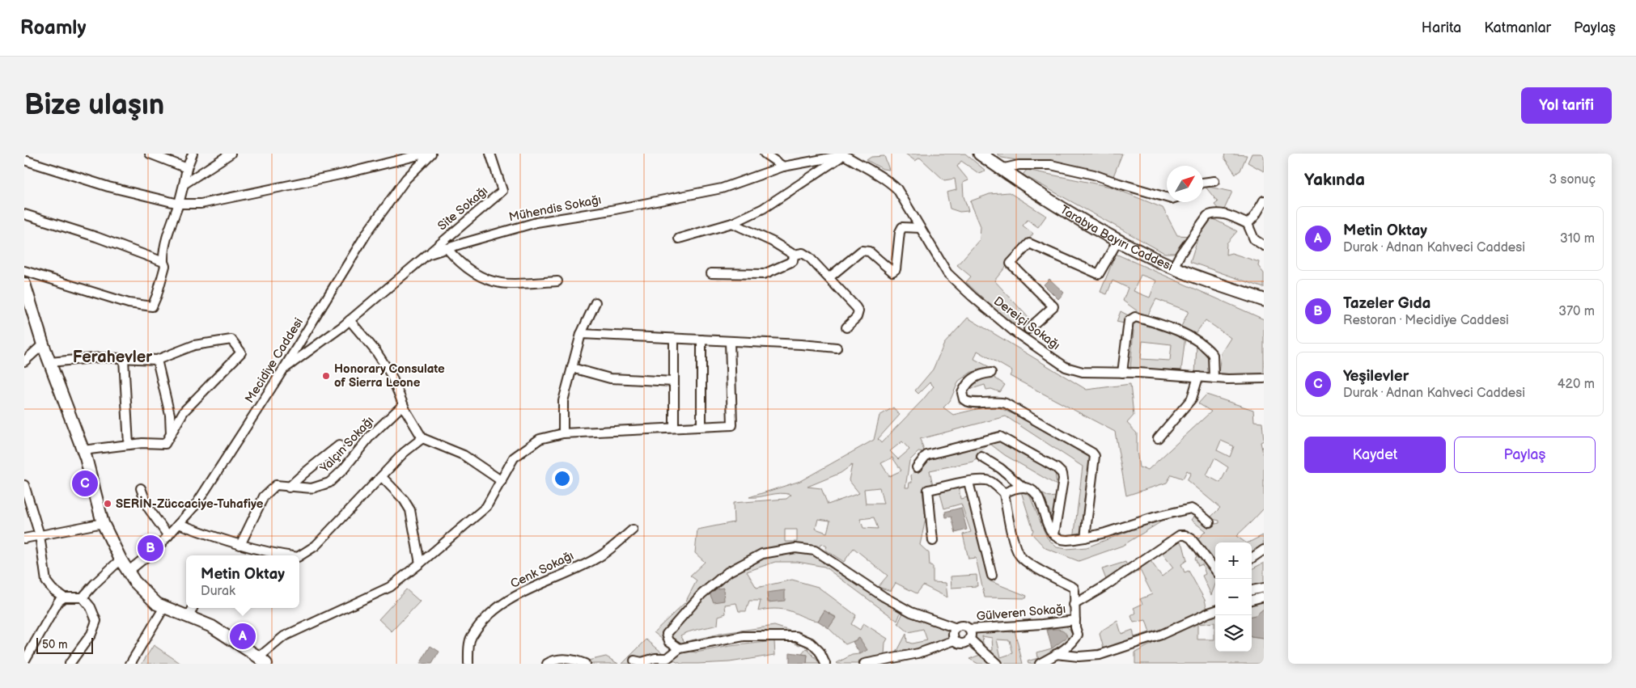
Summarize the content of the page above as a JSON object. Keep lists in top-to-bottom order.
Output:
{
  "streets": {
    "main road": ["Tarabya Bayırı Caddesi"],
    "street": [
      "Site Sokağı",
      "Mühendis Sokağı",
      "Dereiçi Sokağı",
      "Mecidiye Caddesi",
      "Yalçın Sokağı",
      "Cenk Sokağı",
      "Gülveren Sokağı"
    ]
  },
  "crossings": [
    ["Site Sokağı", "Mühendis Sokağı"],
    ["Mühendis Sokağı", "Dereiçi Sokağı"],
    ["Mühendis Sokağı", "Mecidiye Caddesi"]
  ],
  "districts": ["Ferahevler"],
  "places": ["Honorary Consulate of Sierra Leone", "SERİN-Züccaciye-Tuhafiye"],
  "scale_bar": "50 m",
  "north": "top right",
  "page": {
    "header": "Roamly",
    "nav": ["Harita", "Katmanlar", "Paylaş"],
    "buttons": [
      "Yol tarifi",
      ["Kaydet", "Paylaş"]
    ],
    "title": "Bize ulaşın",
    "heading": ["Yakında", "3 sonuç"],
    "list": [
      {
        "mark": "A",
        "name": "Metin Oktay",
        "note": "Durak · Adnan Kahveci Caddesi",
        "value": "310 m"
      },
      {
        "mark": "B",
        "name": "Tazeler Gıda",
        "note": "Restoran · Mecidiye Caddesi",
        "value": "370 m"
      },
      {
        "mark": "C",
        "name": "Yeşilevler",
        "note": "Durak · Adnan Kahveci Caddesi",
        "value": "420 m"
      }
    ],
    "pins": ["C", "B", "A"],
    "map_buttons": ["+", "−"],
    "popup": ["Metin Oktay", "Durak"],
    "scale": "50 m"
  }
}
